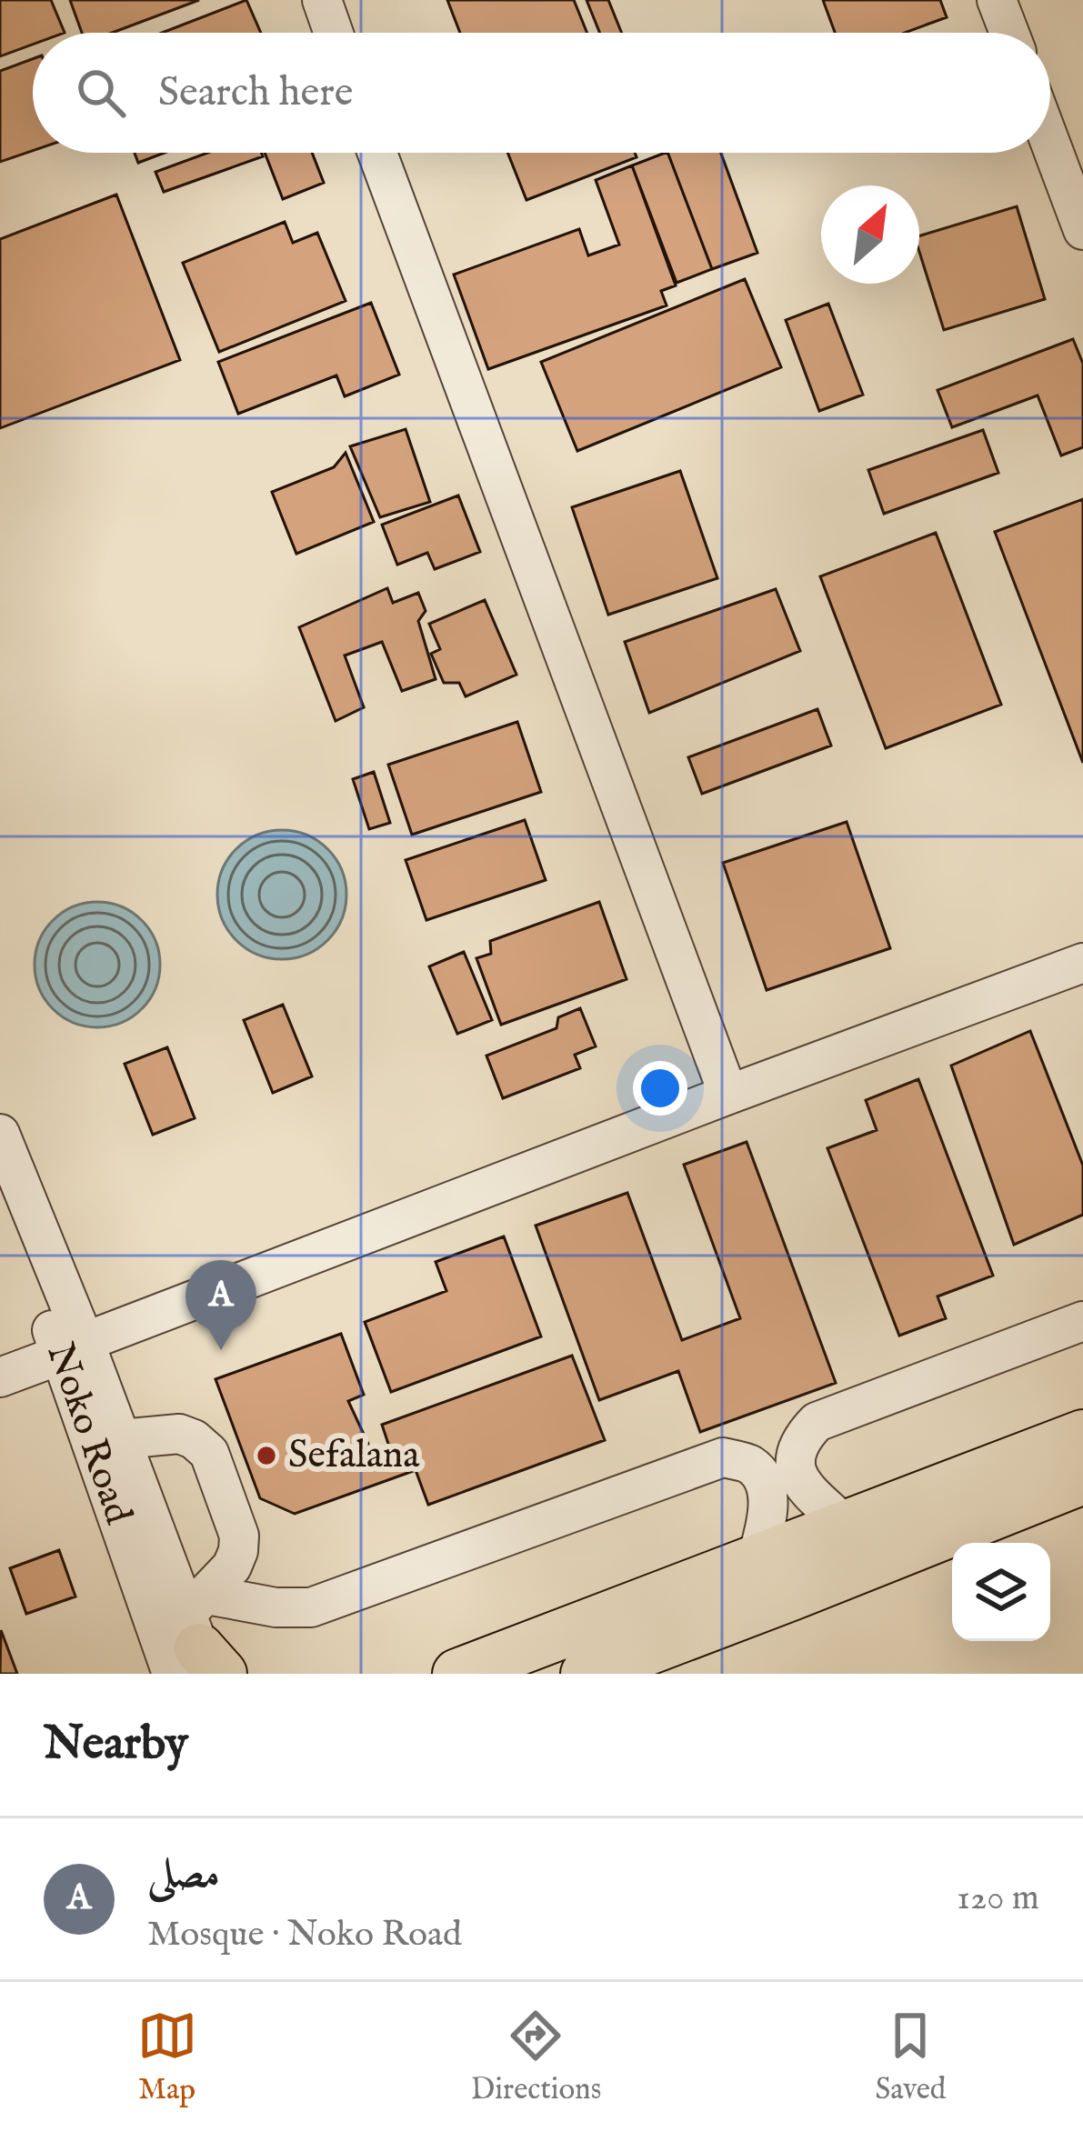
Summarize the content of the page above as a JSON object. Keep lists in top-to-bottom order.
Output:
{
  "streets": {
    "street": ["Noko Road"]
  },
  "places": ["Sefalana"],
  "north": "top right",
  "page": {
    "search": "Search here",
    "pins": "A",
    "heading": "Nearby",
    "list": [
      {
        "mark": "A",
        "name": "مصلى",
        "note": "Mosque · Noko Road",
        "value": "120 m"
      }
    ],
    "nav": ["Map", "Directions", "Saved"]
  }
}
